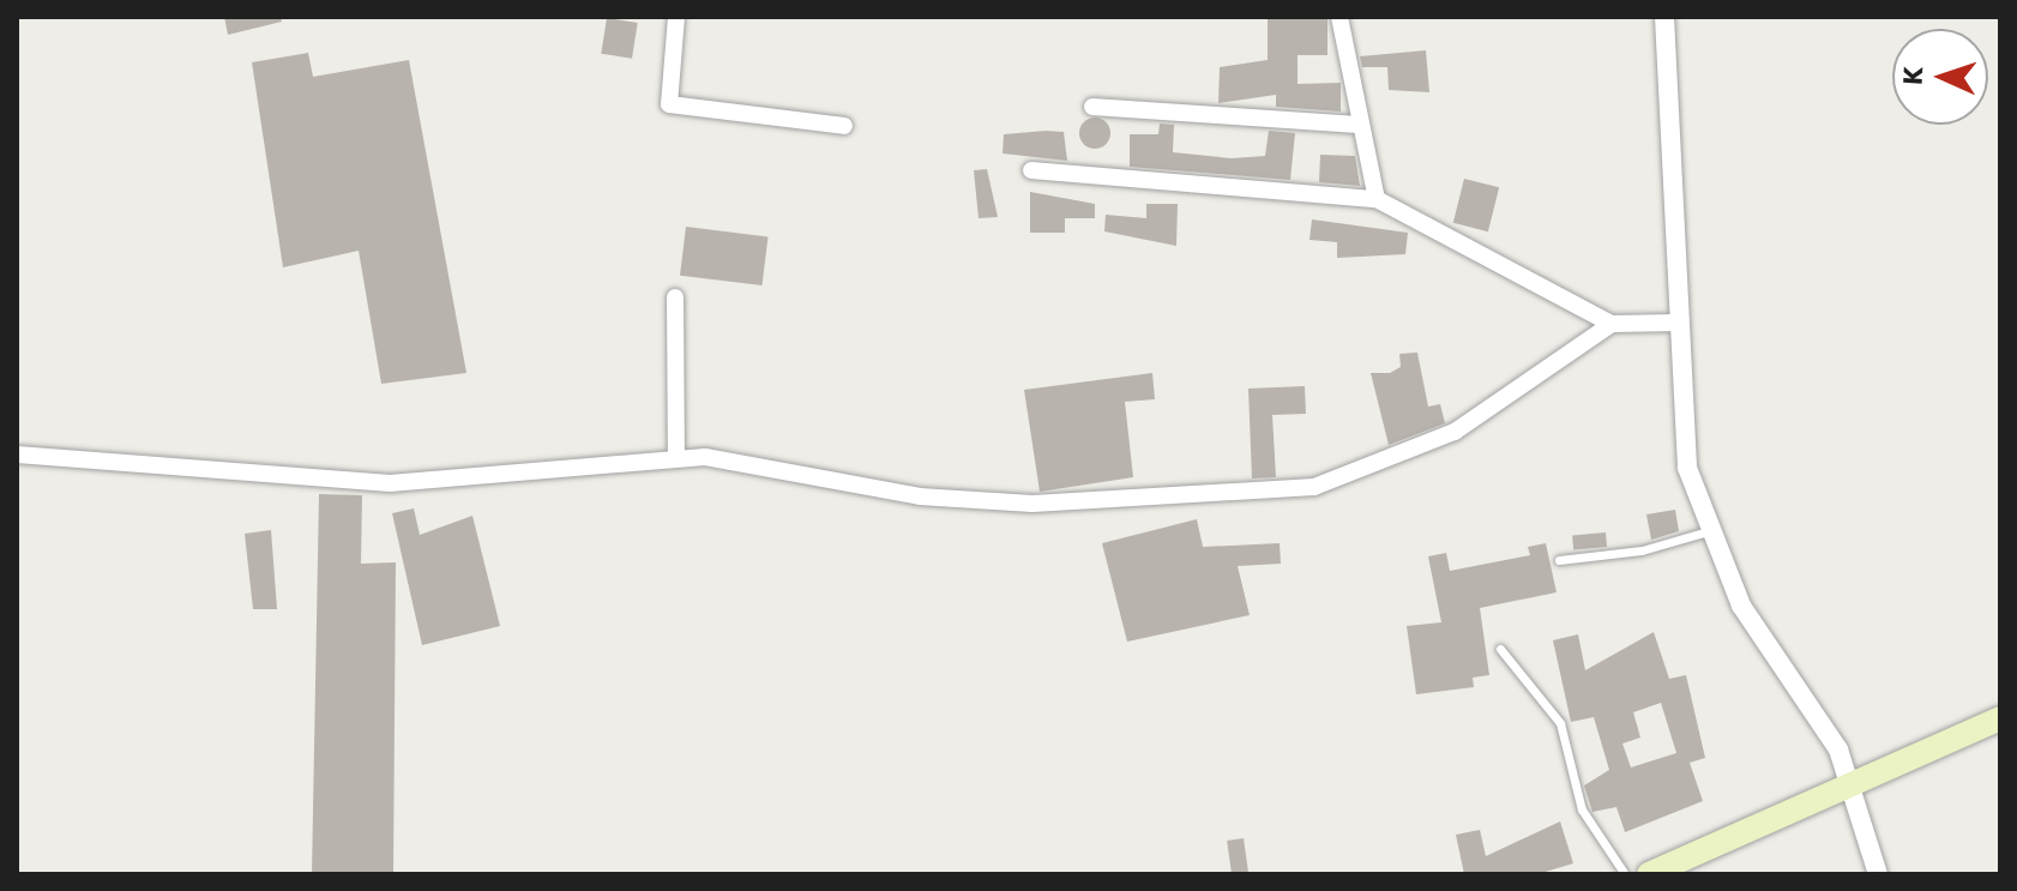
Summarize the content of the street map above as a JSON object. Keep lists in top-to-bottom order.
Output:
{
  "north": "left"
}
